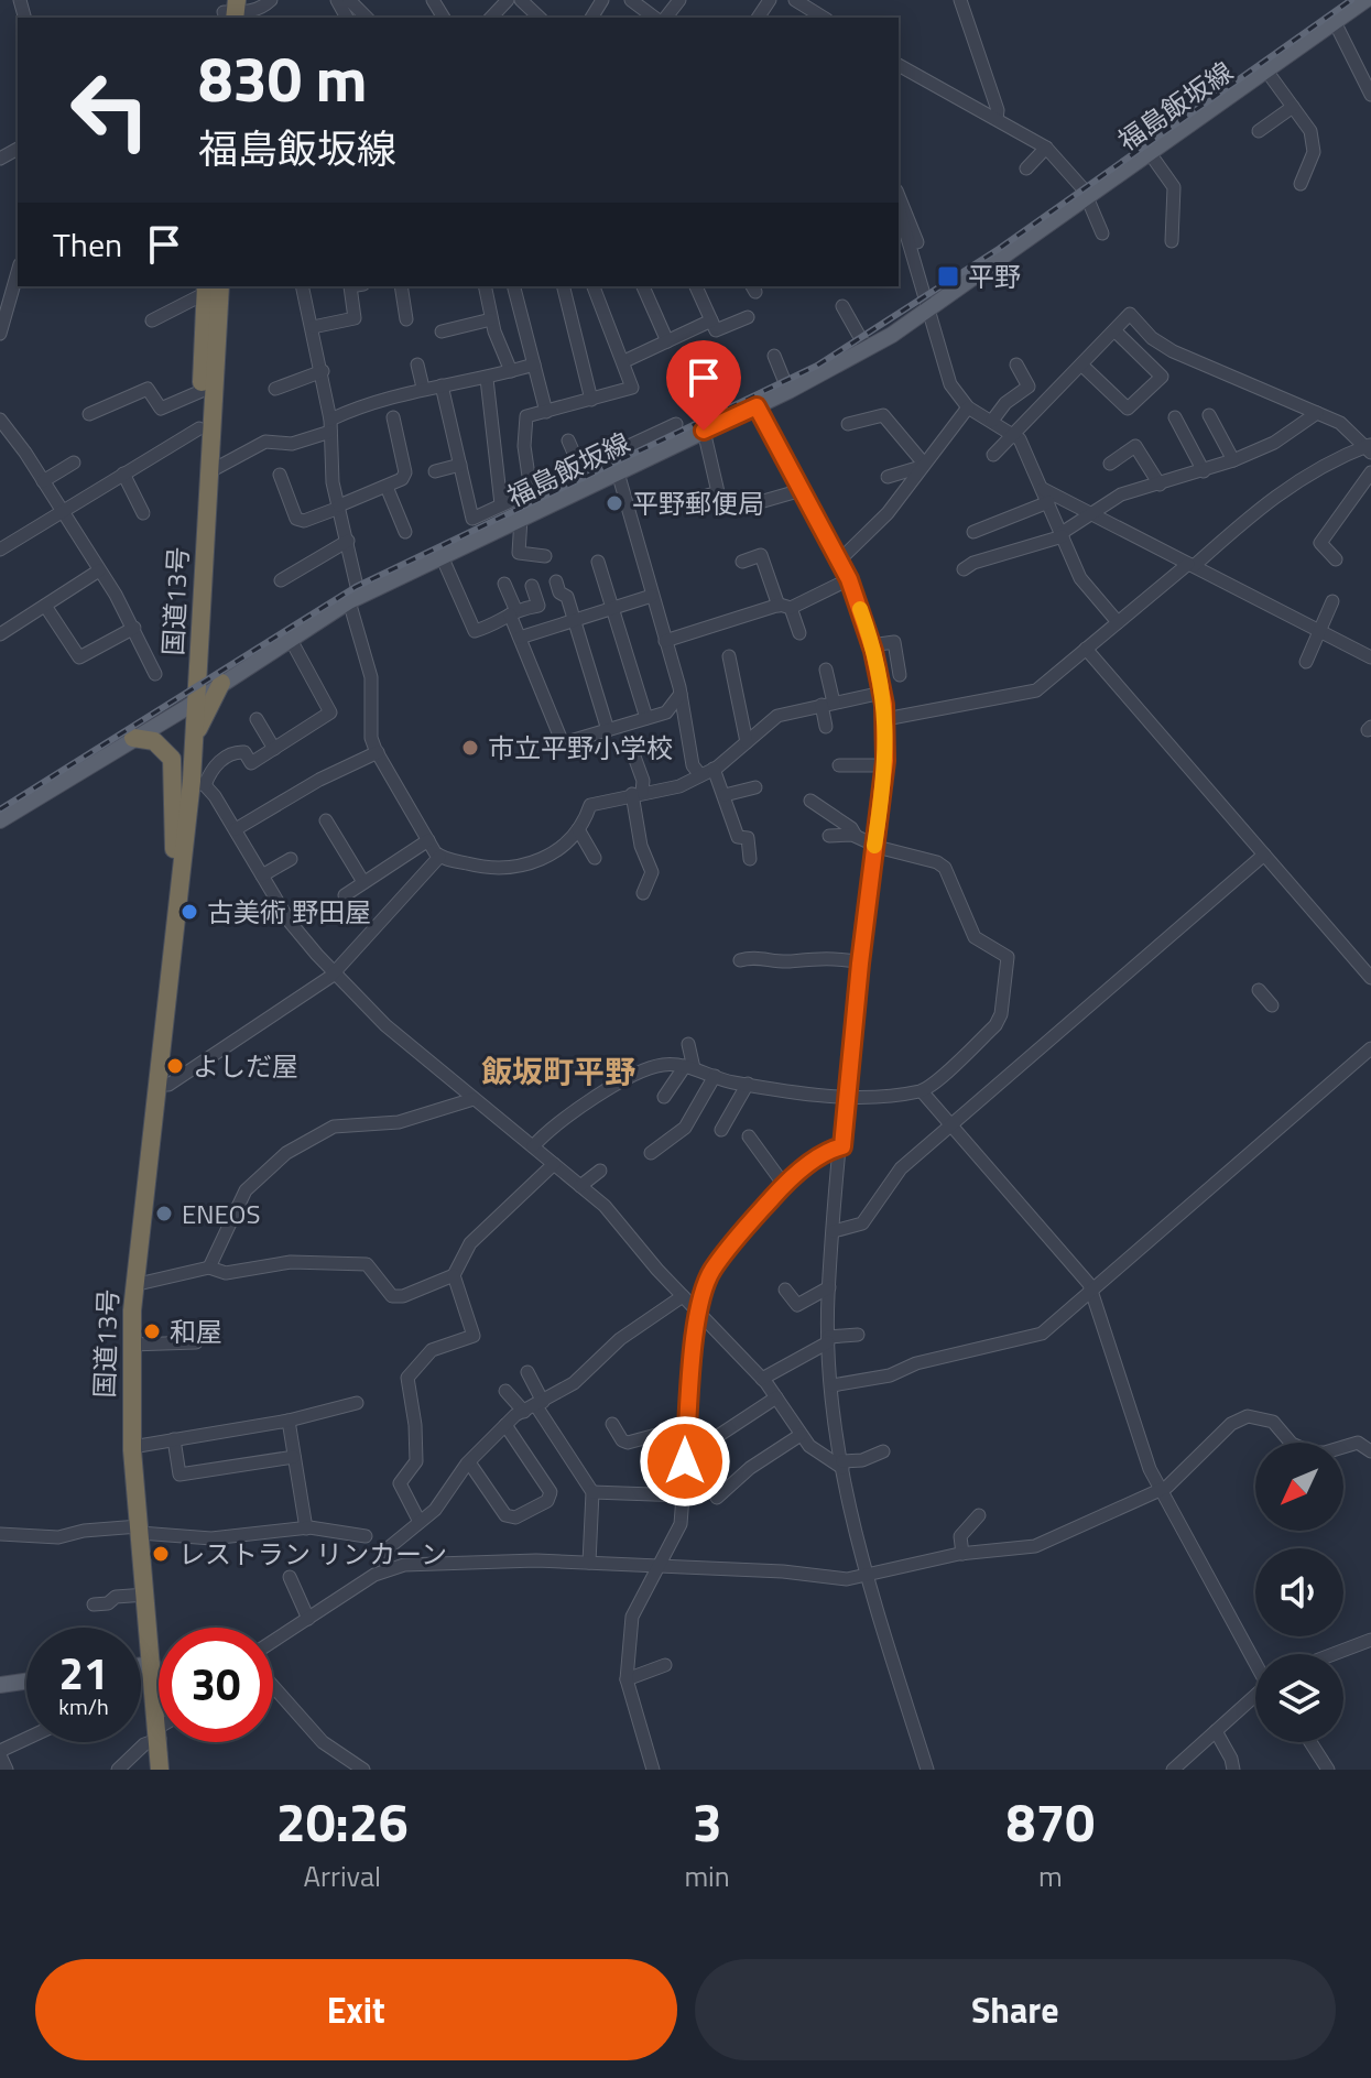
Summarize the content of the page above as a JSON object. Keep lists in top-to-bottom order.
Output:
{
  "streets": {
    "highway": ["国道13号"],
    "main road": ["福島飯坂線"]
  },
  "crossings": [
    ["福島飯坂線", "国道13号"]
  ],
  "districts": ["飯坂町平野"],
  "places": {
    "transit": ["平野"],
    "other": [
      "平野郵便局",
      "市立平野小学校",
      "古美術 野田屋",
      "よしだ屋",
      "ENEOS",
      "和屋",
      "レストラン リンカーン"
    ]
  },
  "north": "bottom left",
  "page": {
    "turn": ["830 m", "福島飯坂線"],
    "then": "Then",
    "speed": "21 km/h",
    "limit": "30",
    "eta": [
      "20:26",
      "Arrival",
      "3",
      "min",
      "870",
      "m"
    ],
    "buttons": ["Exit", "Share"]
  }
}
